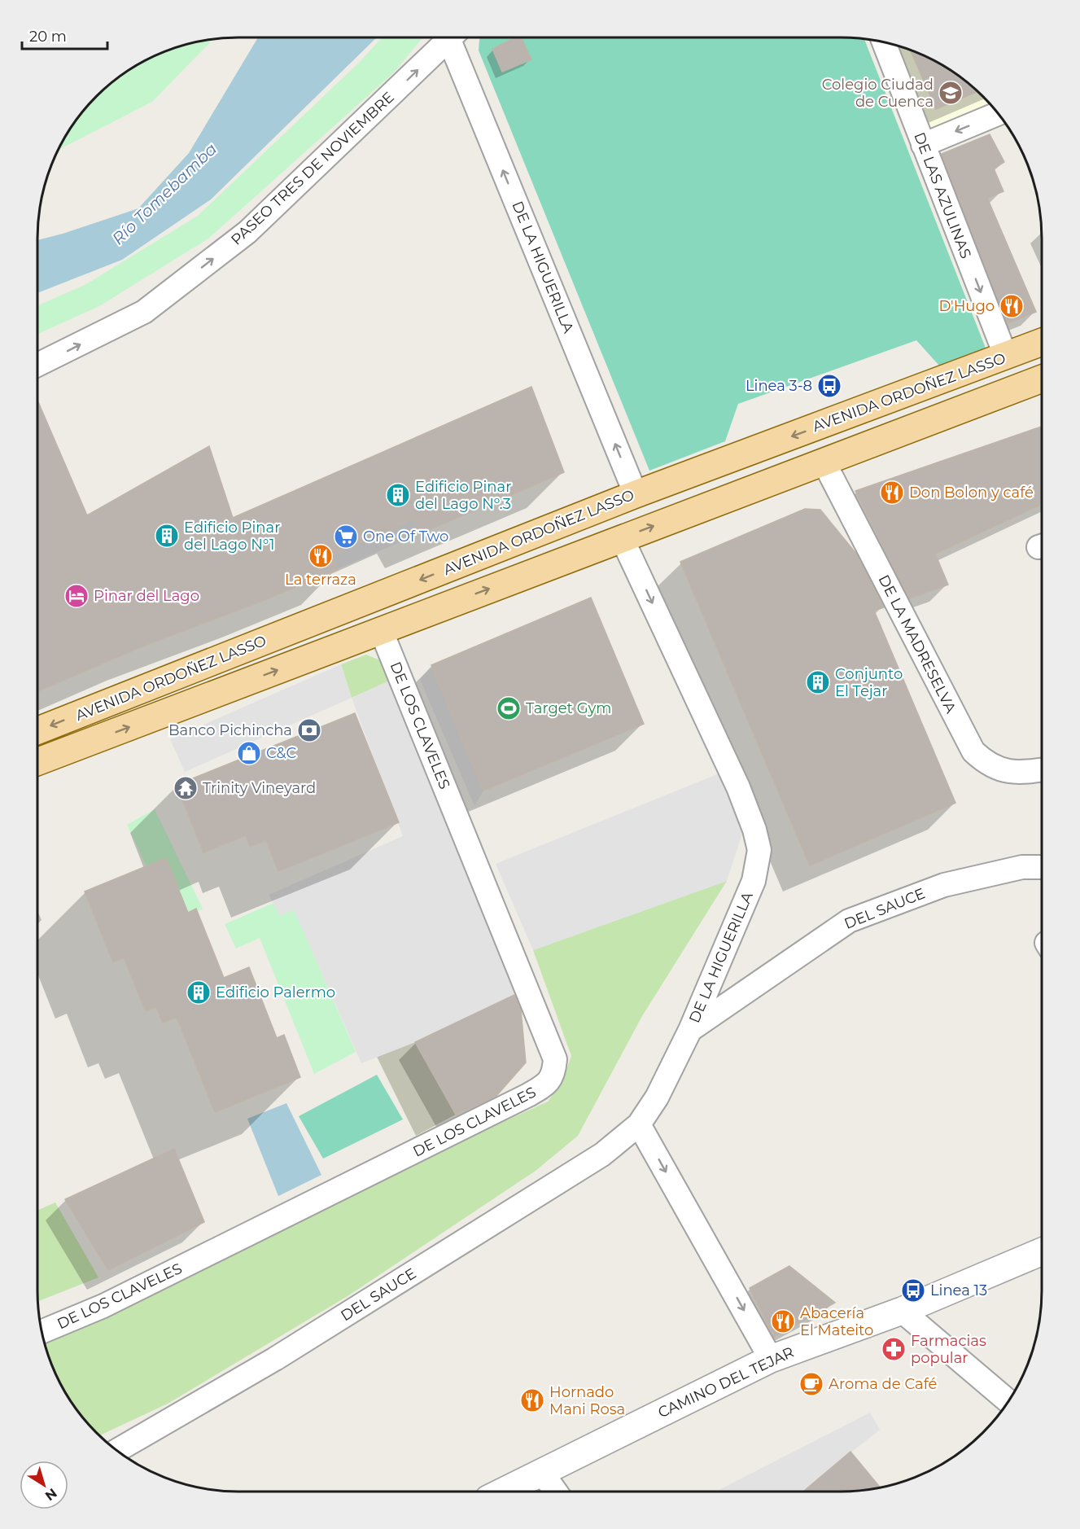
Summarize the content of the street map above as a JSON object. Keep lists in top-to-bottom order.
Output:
{
  "streets": {
    "main road": ["AVENIDA ORDOÑEZ LASSO"],
    "street": [
      "PASEO TRES DE NOVIEMBRE",
      "DE LAS AZULINAS",
      "DE LA HIGUERILLA",
      "DE LA MADRESELVA",
      "DE LOS CLAVELES",
      "DEL SAUCE",
      "CAMINO DEL TEJAR"
    ]
  },
  "crossings": [
    ["DE LAS AZULINAS", "AVENIDA ORDOÑEZ LASSO"],
    ["DE LA HIGUERILLA", "AVENIDA ORDOÑEZ LASSO"],
    ["DE LA HIGUERILLA", "DEL SAUCE"],
    ["AVENIDA ORDOÑEZ LASSO", "DE LA MADRESELVA"],
    ["AVENIDA ORDOÑEZ LASSO", "DE LOS CLAVELES"]
  ],
  "one_way": ["PASEO TRES DE NOVIEMBRE", "DE LAS AZULINAS"],
  "water": ["Río Tomebamba"],
  "places": {
    "school or university": ["Colegio Ciudad de Cuenca"],
    "restaurant": [
      "D'Hugo",
      "Don Bolon y café",
      "La terraza",
      "Abacería El Mateito",
      "Hornado Mani Rosa"
    ],
    "bus stop": ["Linea 3-8", "Linea 13"],
    "building": [
      "Edificio Pinar del Lago Nº.3",
      "Edificio Pinar del Lago N°1",
      "Conjunto El Tejar",
      "Edificio Palermo"
    ],
    "supermarket": ["One Of Two"],
    "hotel": ["Pinar del Lago"],
    "sports": ["Target Gym"],
    "bank": ["Banco Pichincha"],
    "shop": ["C&C"],
    "temple": ["Trinity Vineyard"],
    "pharmacy": ["Farmacias popular"],
    "cafe": ["Aroma de Café"]
  },
  "scale_bar": "20 m",
  "north": "bottom right"
}
